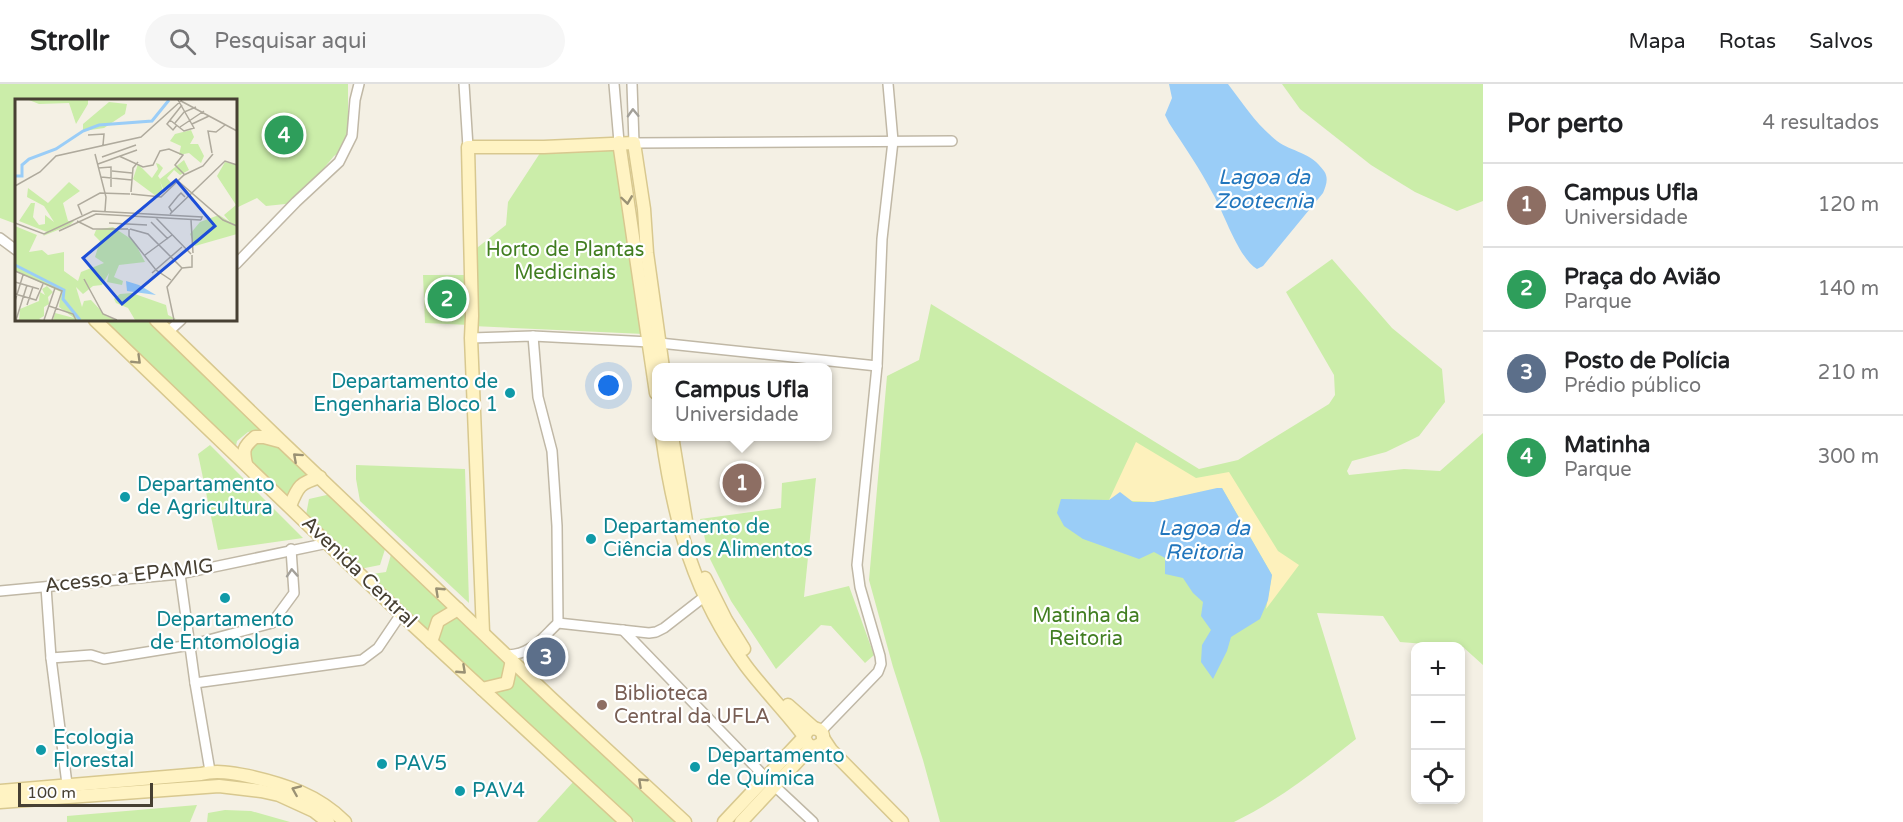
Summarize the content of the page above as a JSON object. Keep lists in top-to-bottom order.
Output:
{
  "streets": {
    "street": ["Avenida Central", "Acesso a EPAMIG"]
  },
  "crossings": [
    ["Avenida Central", "Acesso a EPAMIG"]
  ],
  "water": ["Lagoa da Zootecnia", "Lagoa da Reitoria"],
  "parks": ["Horto de Plantas Medicinais", "Matinha da Reitoria"],
  "places": [
    "Departamento de Engenharia Bloco 1",
    "Departamento de Agricultura",
    "Departamento de Ciência dos Alimentos",
    "Departamento de Entomologia",
    "Biblioteca Central da UFLA",
    "Ecologia Florestal",
    "PAV5",
    "Departamento de Química",
    "PAV4"
  ],
  "scale_bar": "100 m",
  "page": {
    "header": "Strollr",
    "search": "Pesquisar aqui",
    "nav": ["Mapa", "Rotas", "Salvos"],
    "heading": ["Por perto", "4 resultados"],
    "pins": [
      "4",
      "2",
      "1",
      "3"
    ],
    "list": [
      {
        "mark": "1",
        "name": "Campus Ufla",
        "note": "Universidade",
        "value": "120 m"
      },
      {
        "mark": "2",
        "name": "Praça do Avião",
        "note": "Parque",
        "value": "140 m"
      },
      {
        "mark": "3",
        "name": "Posto de Polícia",
        "note": "Prédio público",
        "value": "210 m"
      },
      {
        "mark": "4",
        "name": "Matinha",
        "note": "Parque",
        "value": "300 m"
      }
    ],
    "popup": ["Campus Ufla", "Universidade"],
    "map_buttons": ["+", "−"],
    "scale": "100 m"
  }
}
